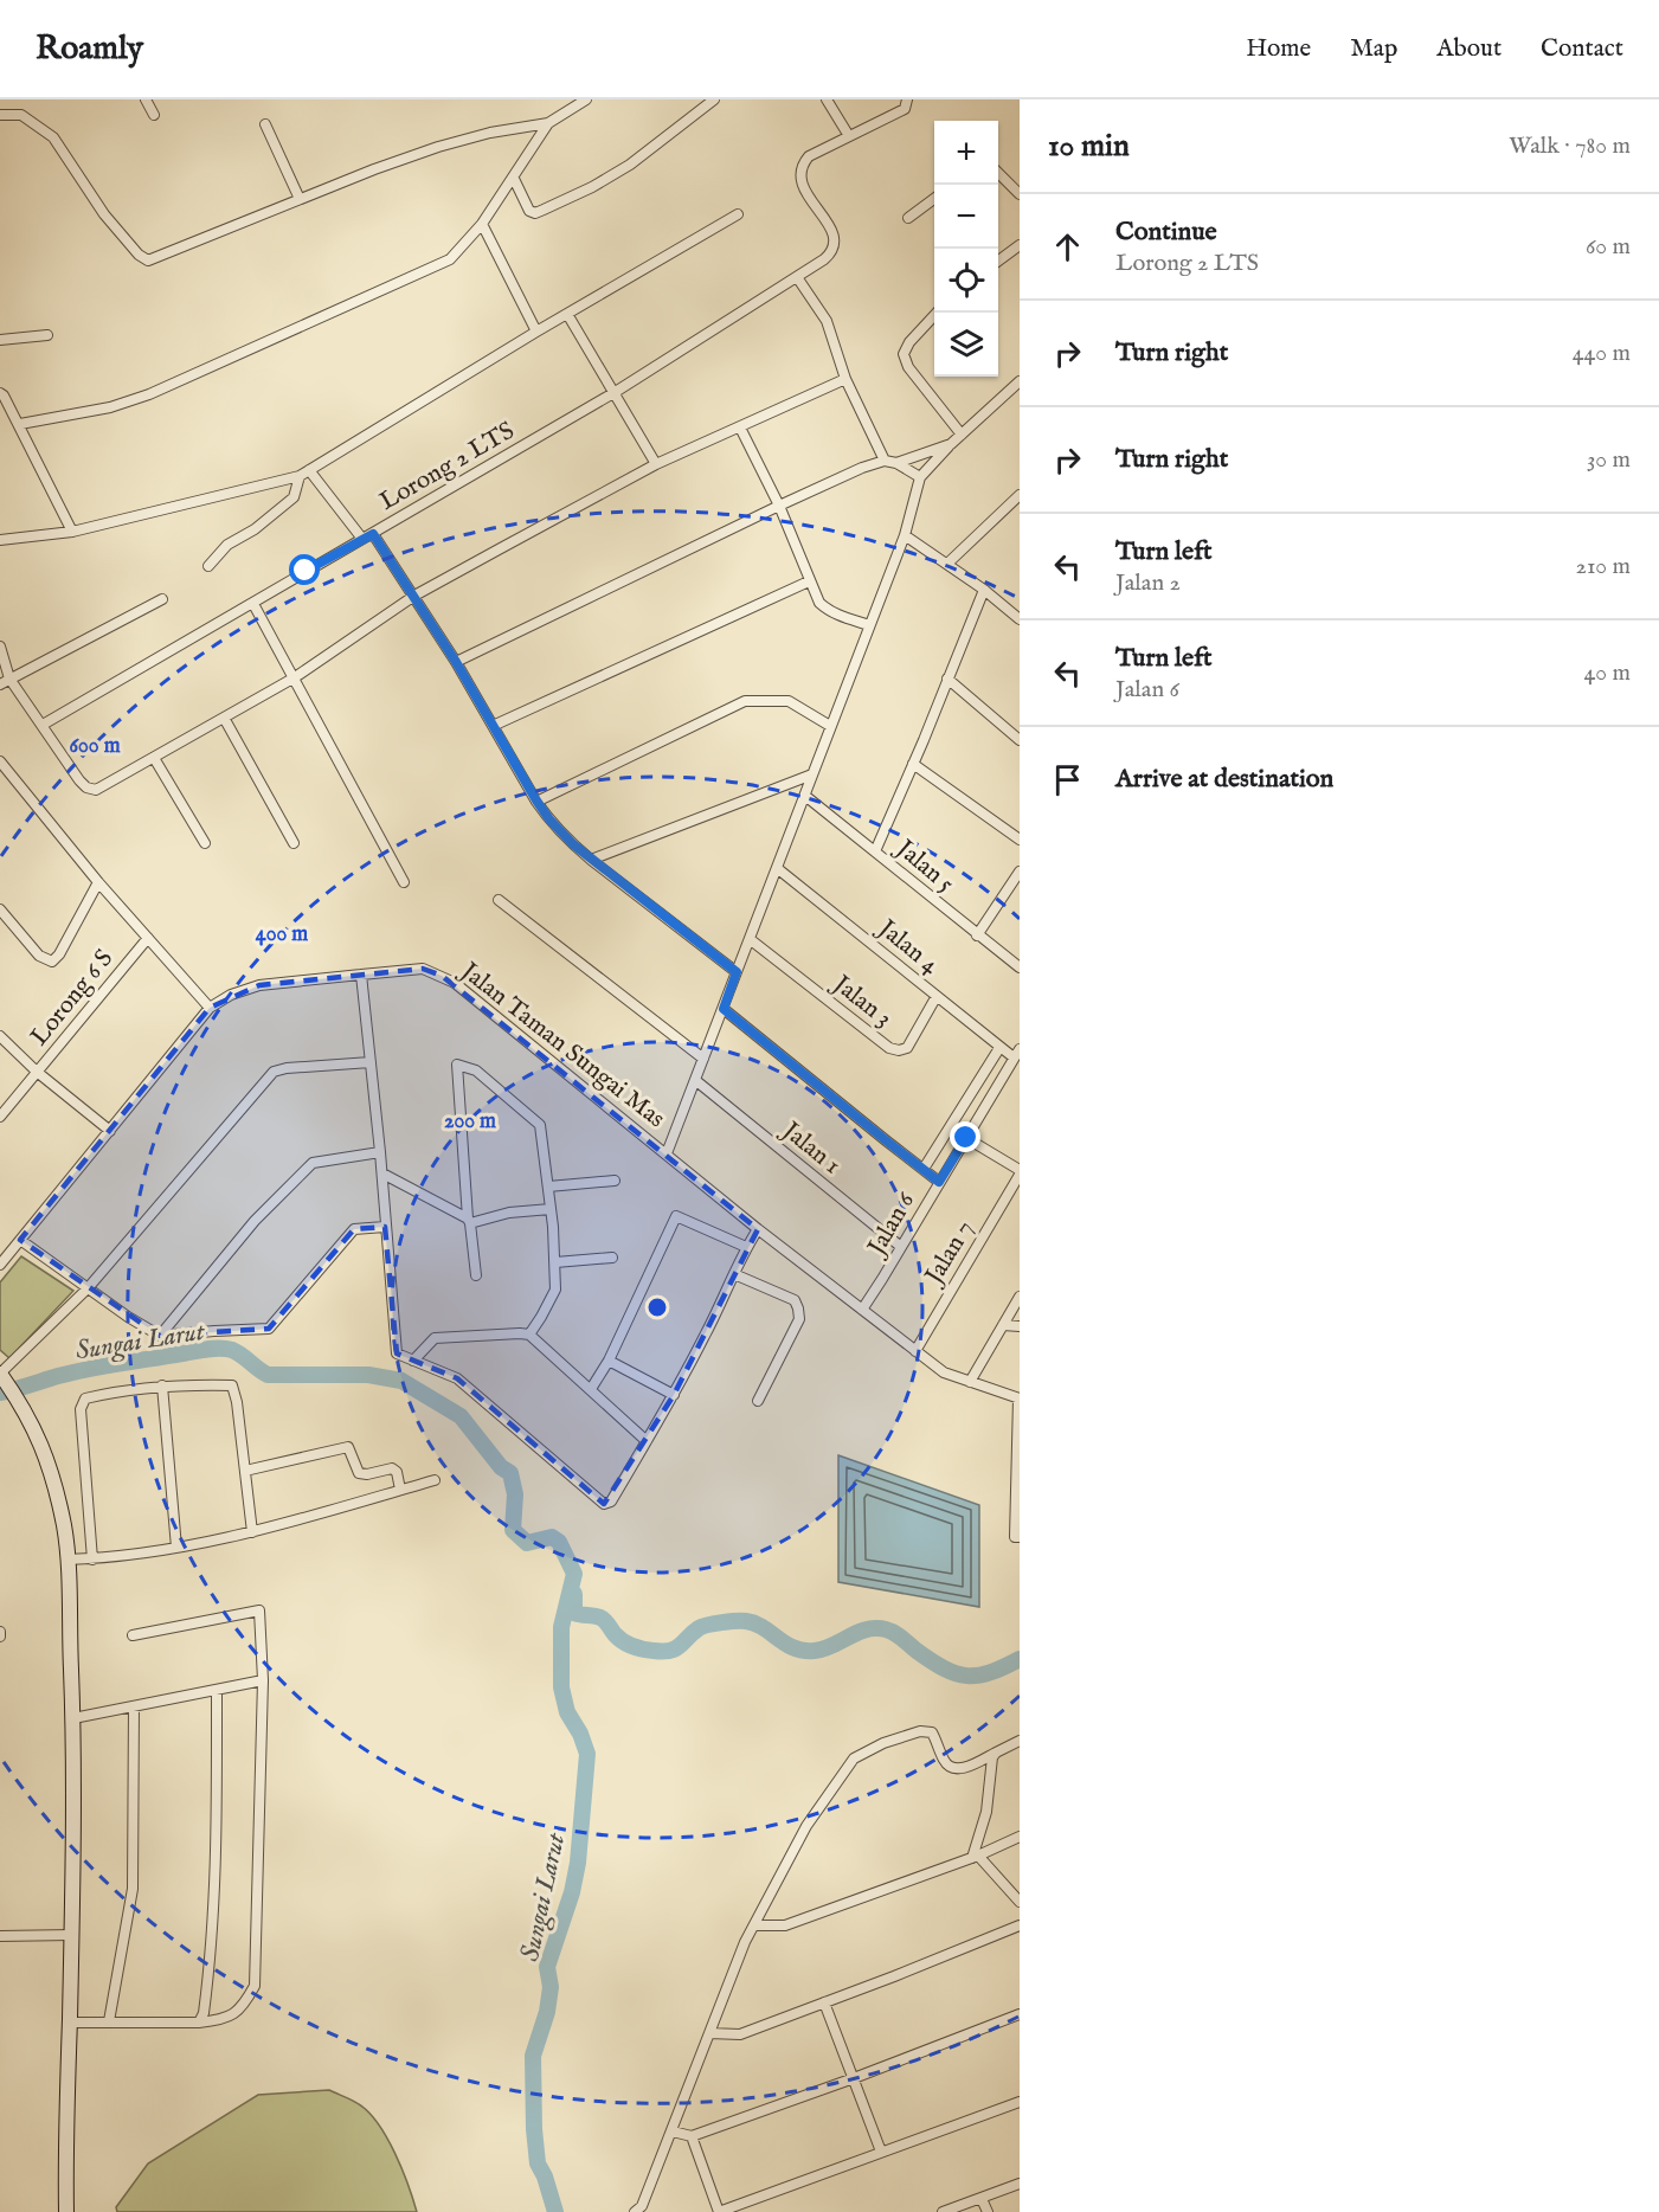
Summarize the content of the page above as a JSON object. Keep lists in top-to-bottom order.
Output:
{
  "streets": {
    "street": [
      "Lorong 2 LTS",
      "Jalan 5",
      "Jalan 4",
      "Lorong 6 S",
      "Jalan 3",
      "Jalan Taman Sungai Mas",
      "Jalan 1",
      "Jalan 6",
      "Jalan 7"
    ]
  },
  "crossings": [
    ["Jalan 4", "Jalan 3"],
    ["Jalan 4", "Jalan 6"],
    ["Jalan Taman Sungai Mas", "Jalan 6"],
    ["Jalan Taman Sungai Mas", "Jalan 7"],
    ["Jalan 1", "Jalan 6"]
  ],
  "water": ["Sungai Larut"],
  "page": {
    "header": "Roamly",
    "nav": [
      "Home",
      "Map",
      "About",
      "Contact"
    ],
    "heading": ["10 min", "Walk · 780 m"],
    "map_buttons": ["+", "−"],
    "list": [
      ["Continue", "Lorong 2 LTS", "60 m"],
      ["Turn right", "440 m"],
      ["Turn right", "30 m"],
      ["Turn left", "Jalan 2", "210 m"],
      ["Turn left", "Jalan 6", "40 m"],
      "Arrive at destination"
    ]
  },
  "rings": ["600 m", "400 m", "200 m"]
}
